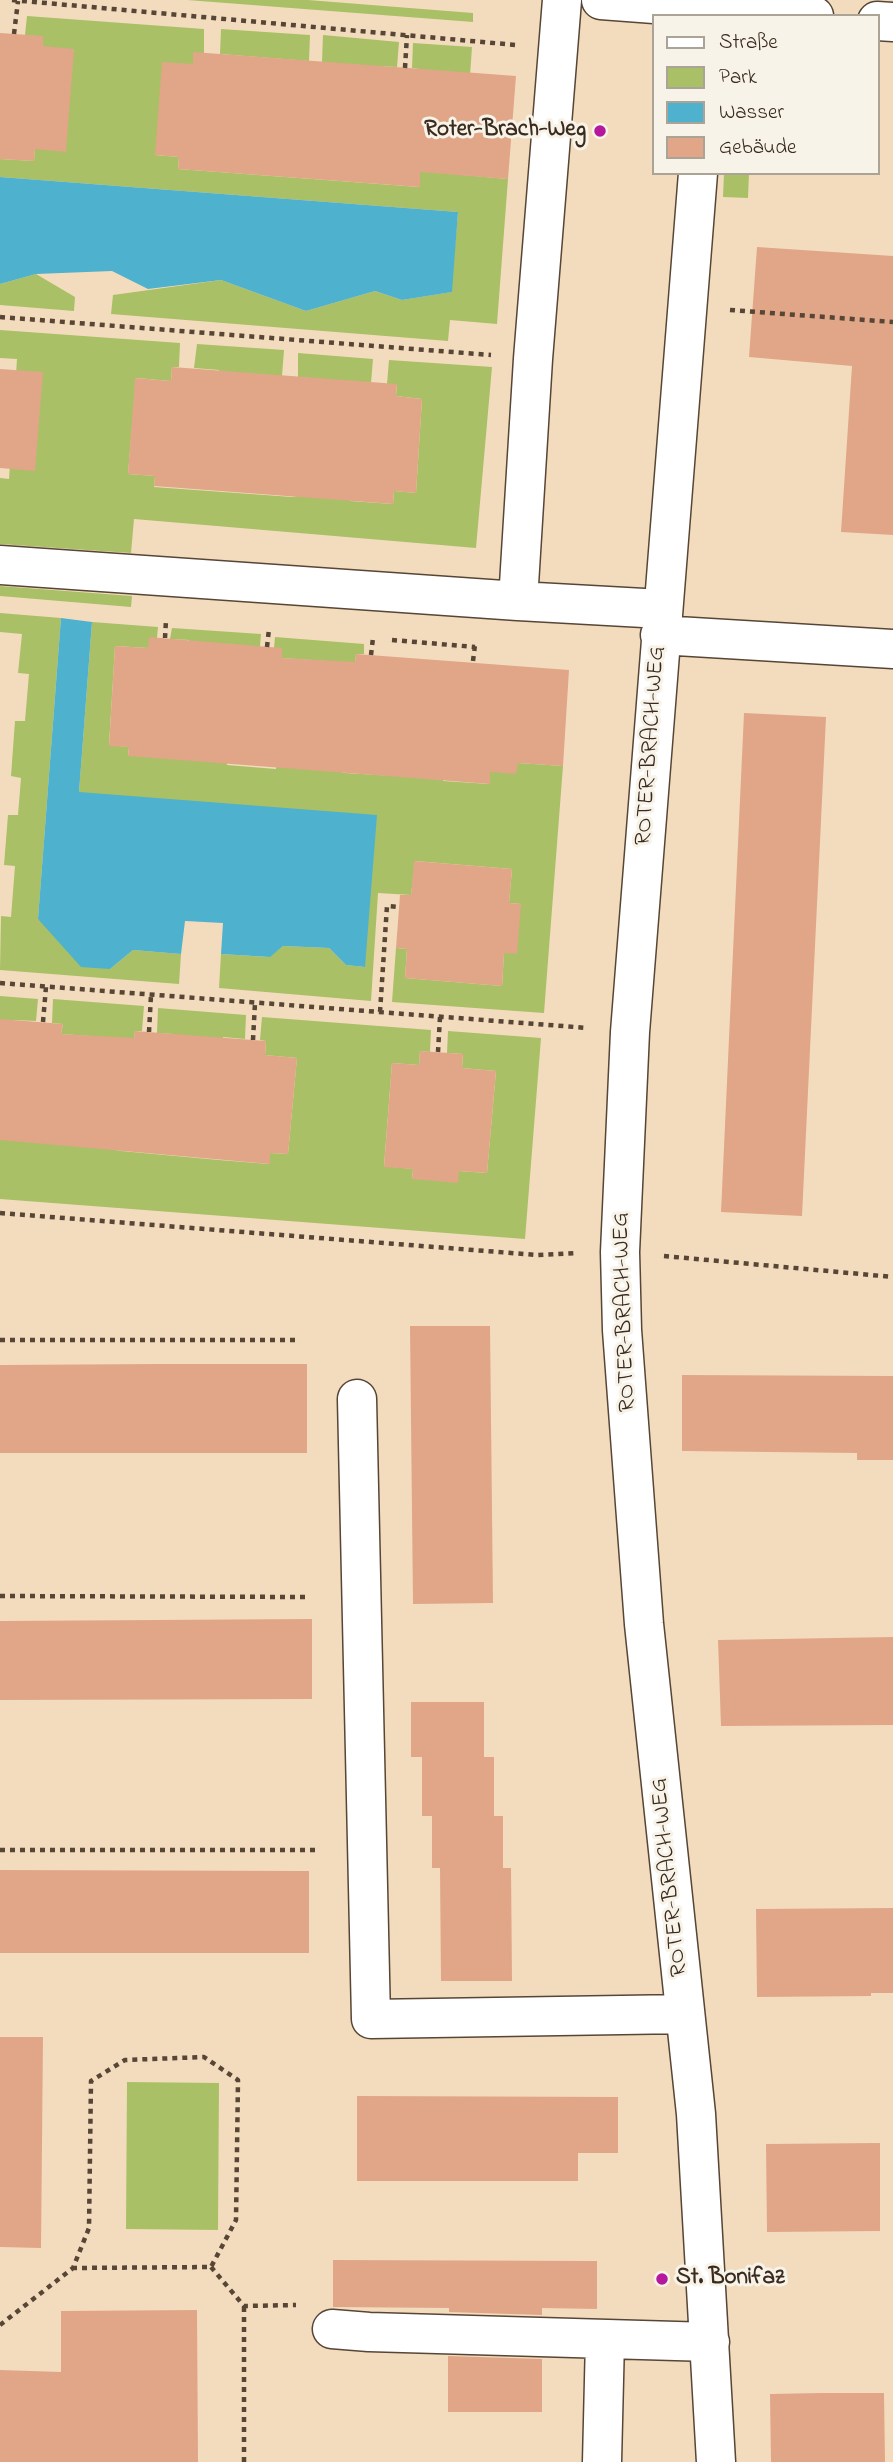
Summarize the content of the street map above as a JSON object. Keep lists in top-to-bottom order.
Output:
{
  "streets": {
    "street": ["ROTER-BRACH-WEG"]
  },
  "places": ["Roter-Brach-Weg", "St. Bonifaz"],
  "legend": [
    "Straße",
    "Park",
    "Wasser",
    "Gebäude"
  ]
}
